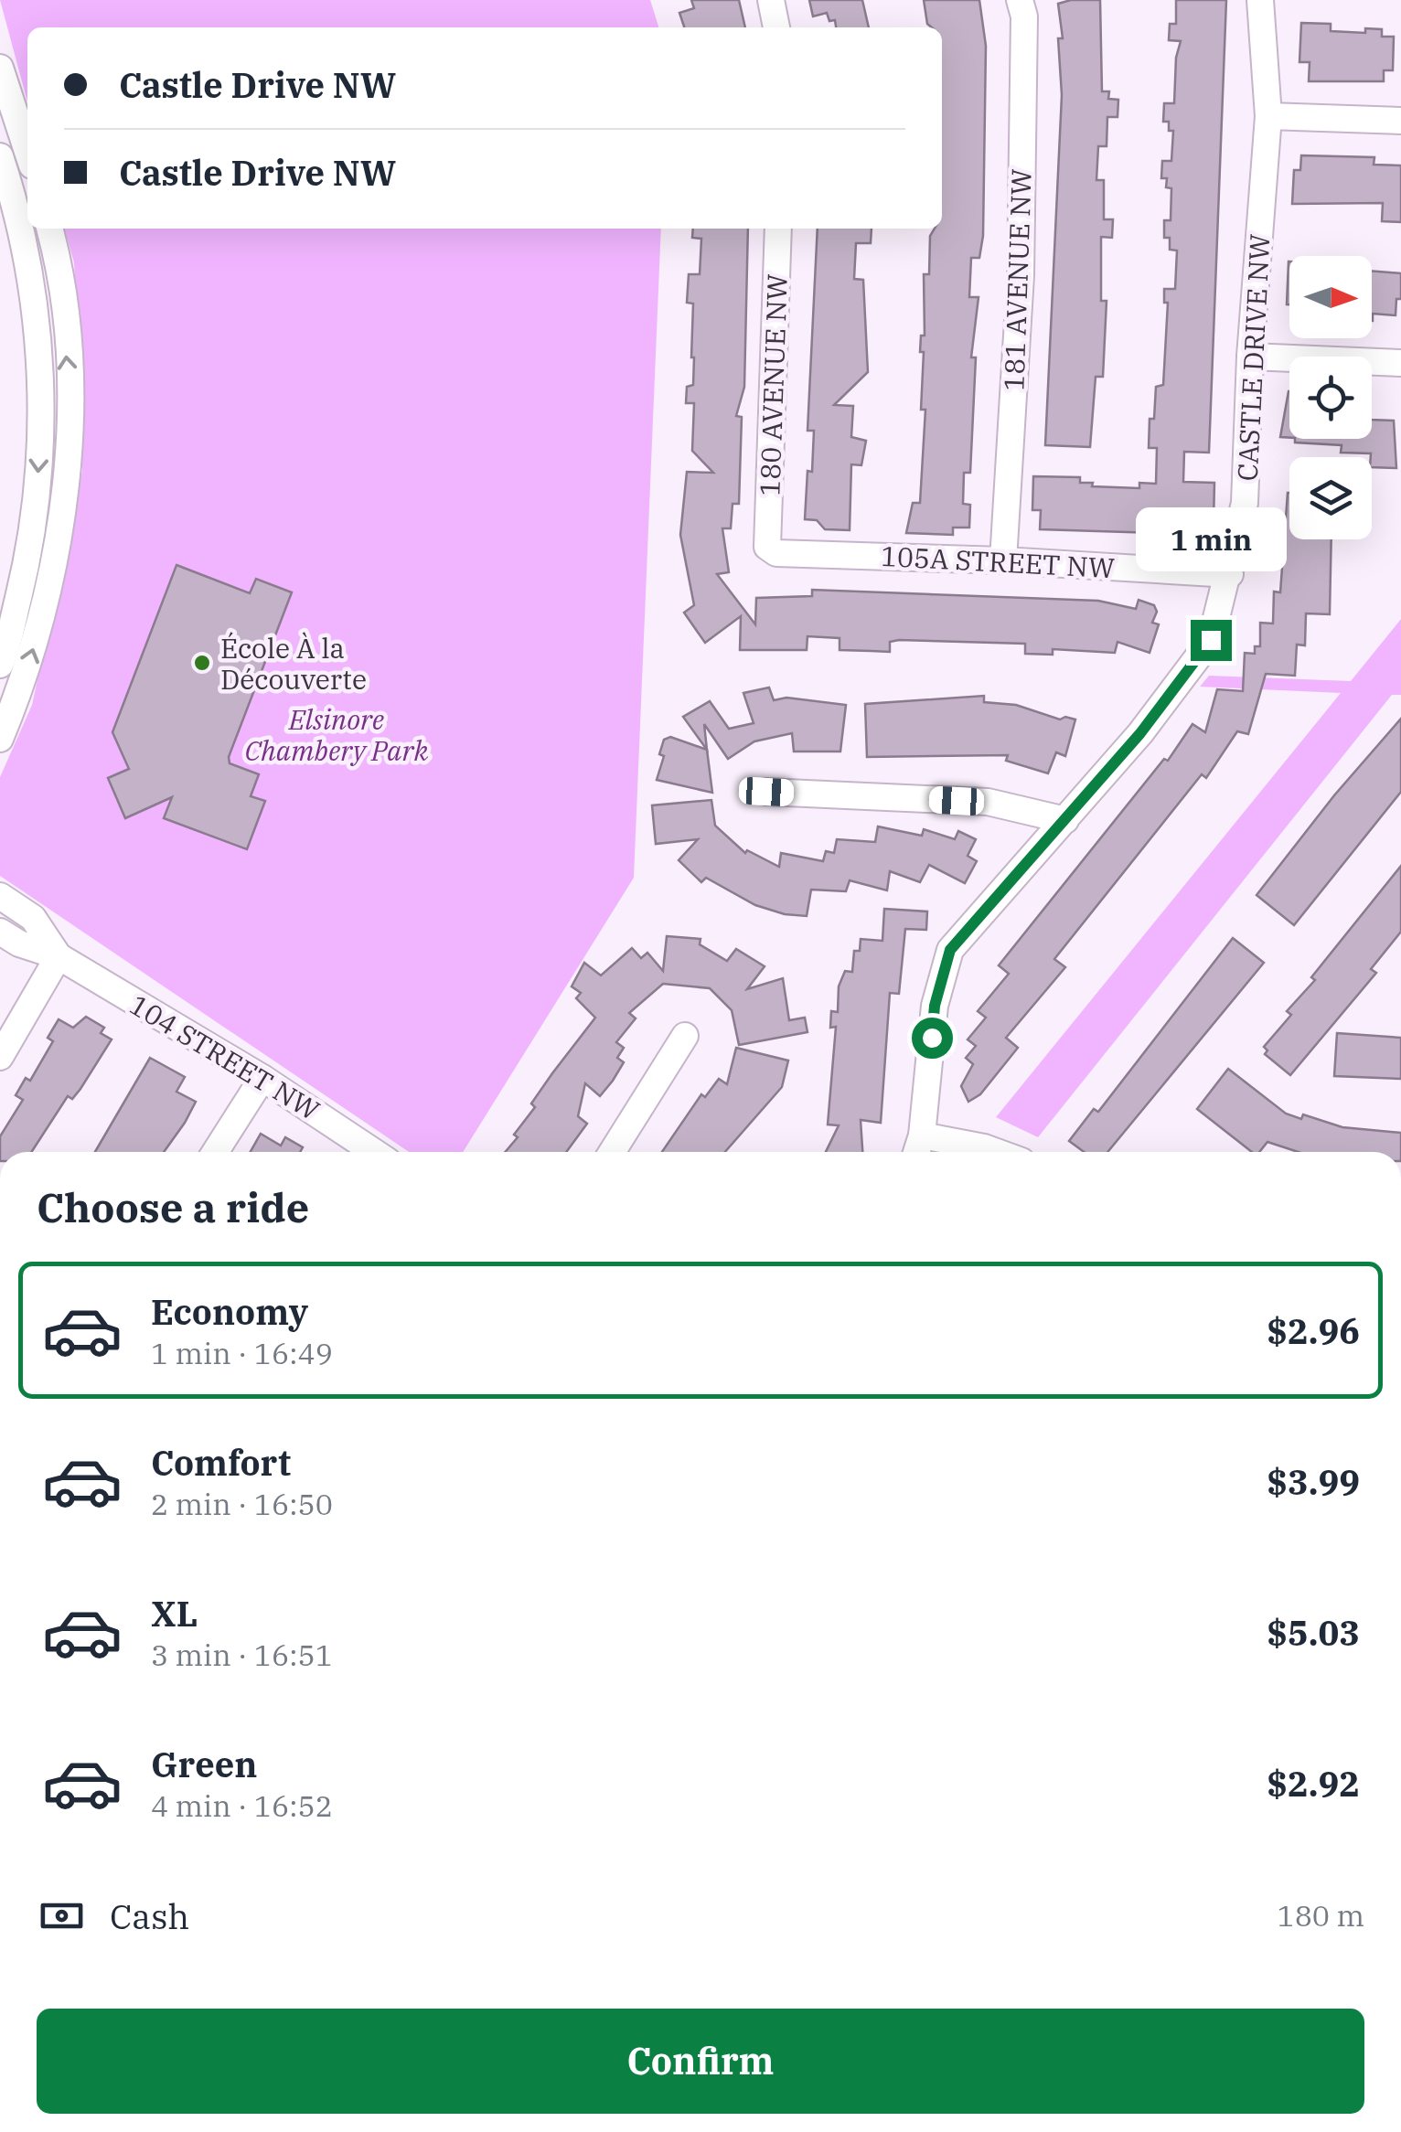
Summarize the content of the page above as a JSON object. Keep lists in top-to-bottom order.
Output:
{
  "streets": {
    "street": [
      "181 AVENUE NW",
      "CASTLE DRIVE NW",
      "180 AVENUE NW",
      "105A STREET NW",
      "104 STREET NW"
    ]
  },
  "crossings": [
    ["181 AVENUE NW", "105A STREET NW"],
    ["CASTLE DRIVE NW", "105A STREET NW"],
    ["180 AVENUE NW", "105A STREET NW"]
  ],
  "parks": ["Elsinore Chambery Park"],
  "places": ["École À la Découverte"],
  "north": "right",
  "page": {
    "banner": ["Castle Drive NW", "Castle Drive NW"],
    "bubble": "1 min",
    "heading": "Choose a ride",
    "list": [
      {
        "name": "Economy",
        "note": "1 min · 16:49",
        "value": "$2.96"
      },
      {
        "name": "Comfort",
        "note": "2 min · 16:50",
        "value": "$3.99"
      },
      {
        "name": "XL",
        "note": "3 min · 16:51",
        "value": "$5.03"
      },
      {
        "name": "Green",
        "note": "4 min · 16:52",
        "value": "$2.92"
      }
    ],
    "pay": ["Cash", "180 m"],
    "buttons": "Confirm"
  }
}
